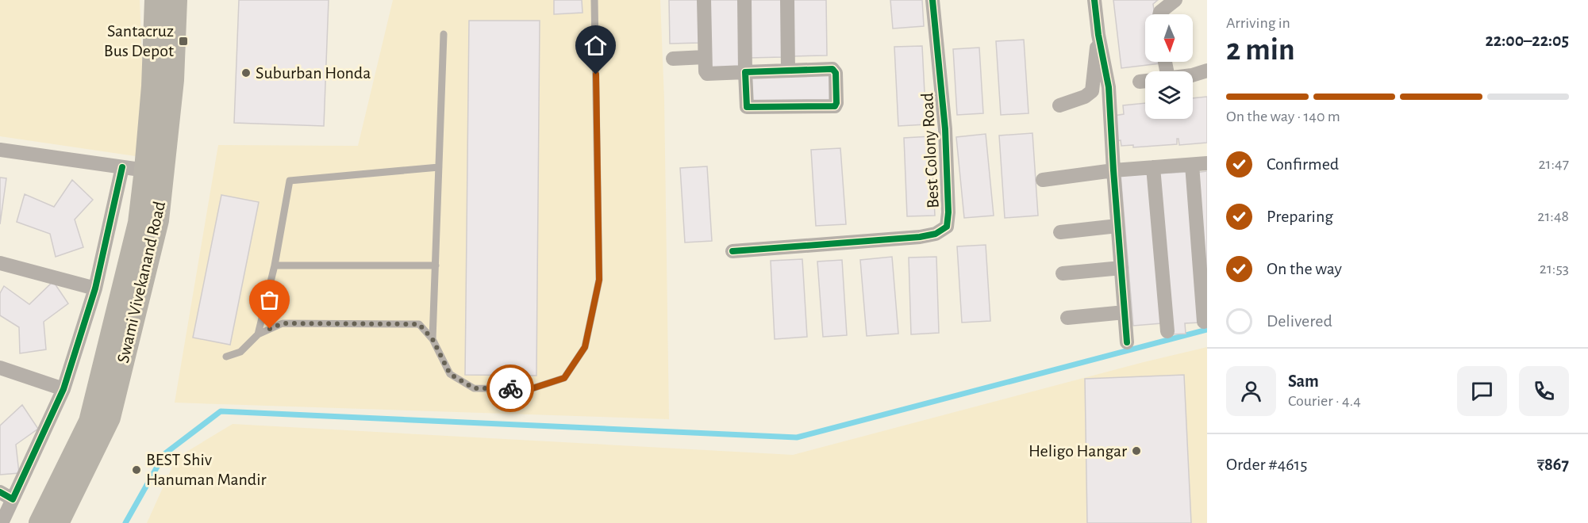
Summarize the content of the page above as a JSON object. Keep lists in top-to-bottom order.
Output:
{
  "streets": {
    "main road": ["Swami Vivekanand Road"],
    "street": ["Best Colony Road"]
  },
  "places": {
    "transit": ["Santacruz Bus Depot"],
    "other": ["Suburban Honda", "Heligo Hangar", "BEST Shiv Hanuman Mandir"]
  },
  "north": "bottom",
  "page": {
    "heading": ["2 min", "Arriving in", "22:00–22:05"],
    "panel": [
      "Sam",
      "Courier · 4.4",
      "Order #4615",
      "₹867"
    ],
    "bar": "On the way · 140 m",
    "list": [
      ["Confirmed", "21:47"],
      ["Preparing", "21:48"],
      ["On the way", "21:53"],
      "Delivered"
    ]
  }
}
